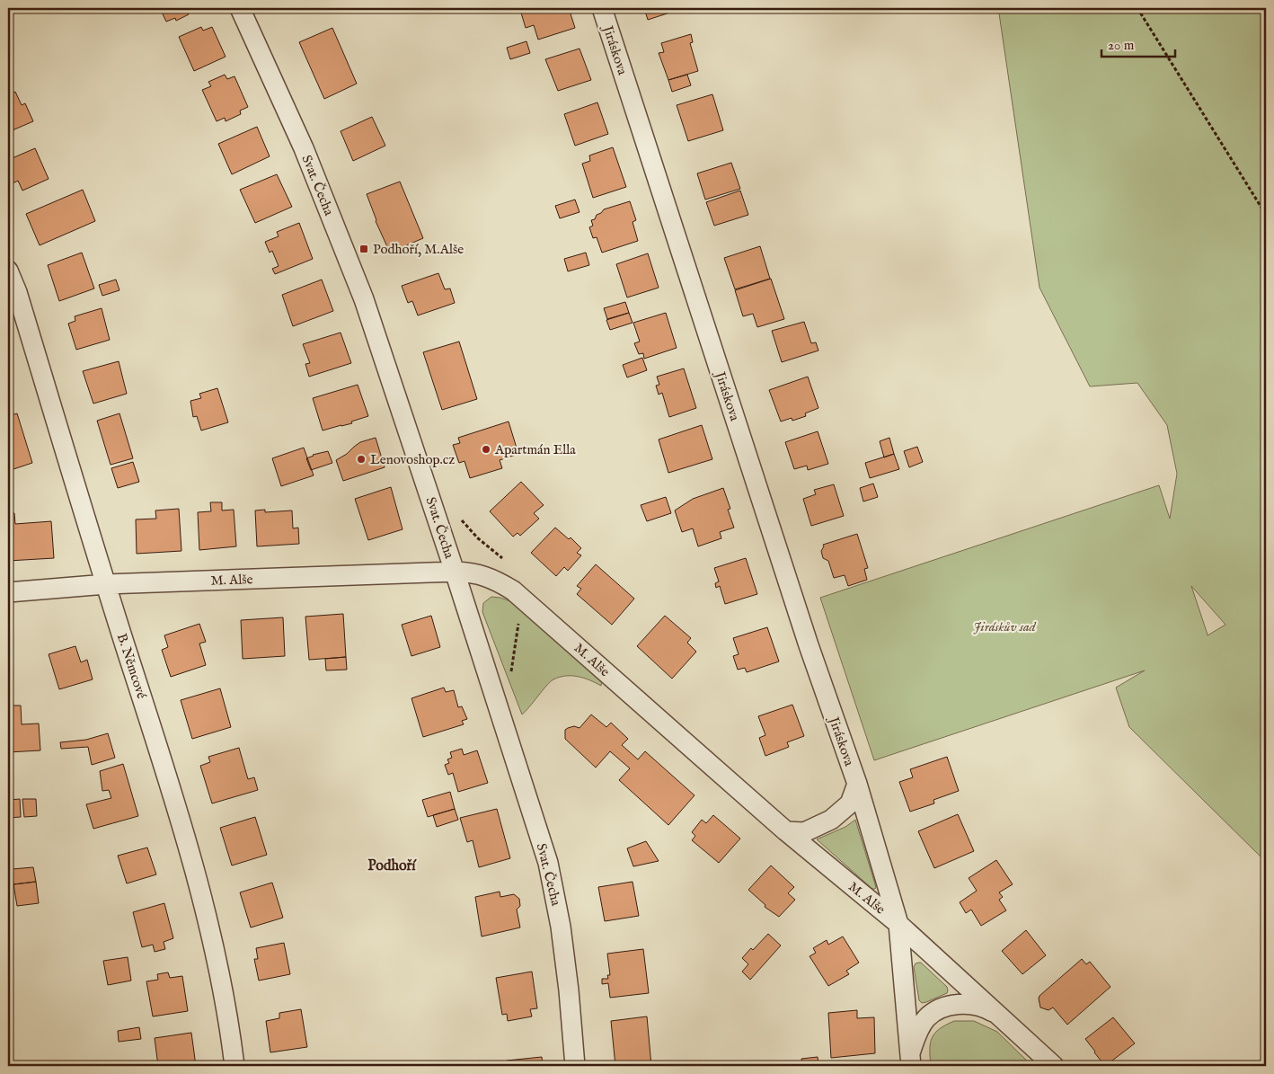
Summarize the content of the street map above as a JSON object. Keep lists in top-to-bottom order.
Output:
{
  "streets": {
    "street": [
      "Jiráskova",
      "Svat. Čecha",
      "M. Alše",
      "B. Němcové"
    ]
  },
  "crossings": [
    ["Jiráskova", "M. Alše"],
    ["Svat. Čecha", "M. Alše"],
    ["M. Alše", "B. Němcové"]
  ],
  "districts": ["Podhoří"],
  "parks": ["Jiráskův sad"],
  "places": {
    "transit": ["Podhoří, M.Alše"],
    "other": ["Apartmán Ella", "Lenovoshop.cz"]
  },
  "scale_bar": "20 m"
}
